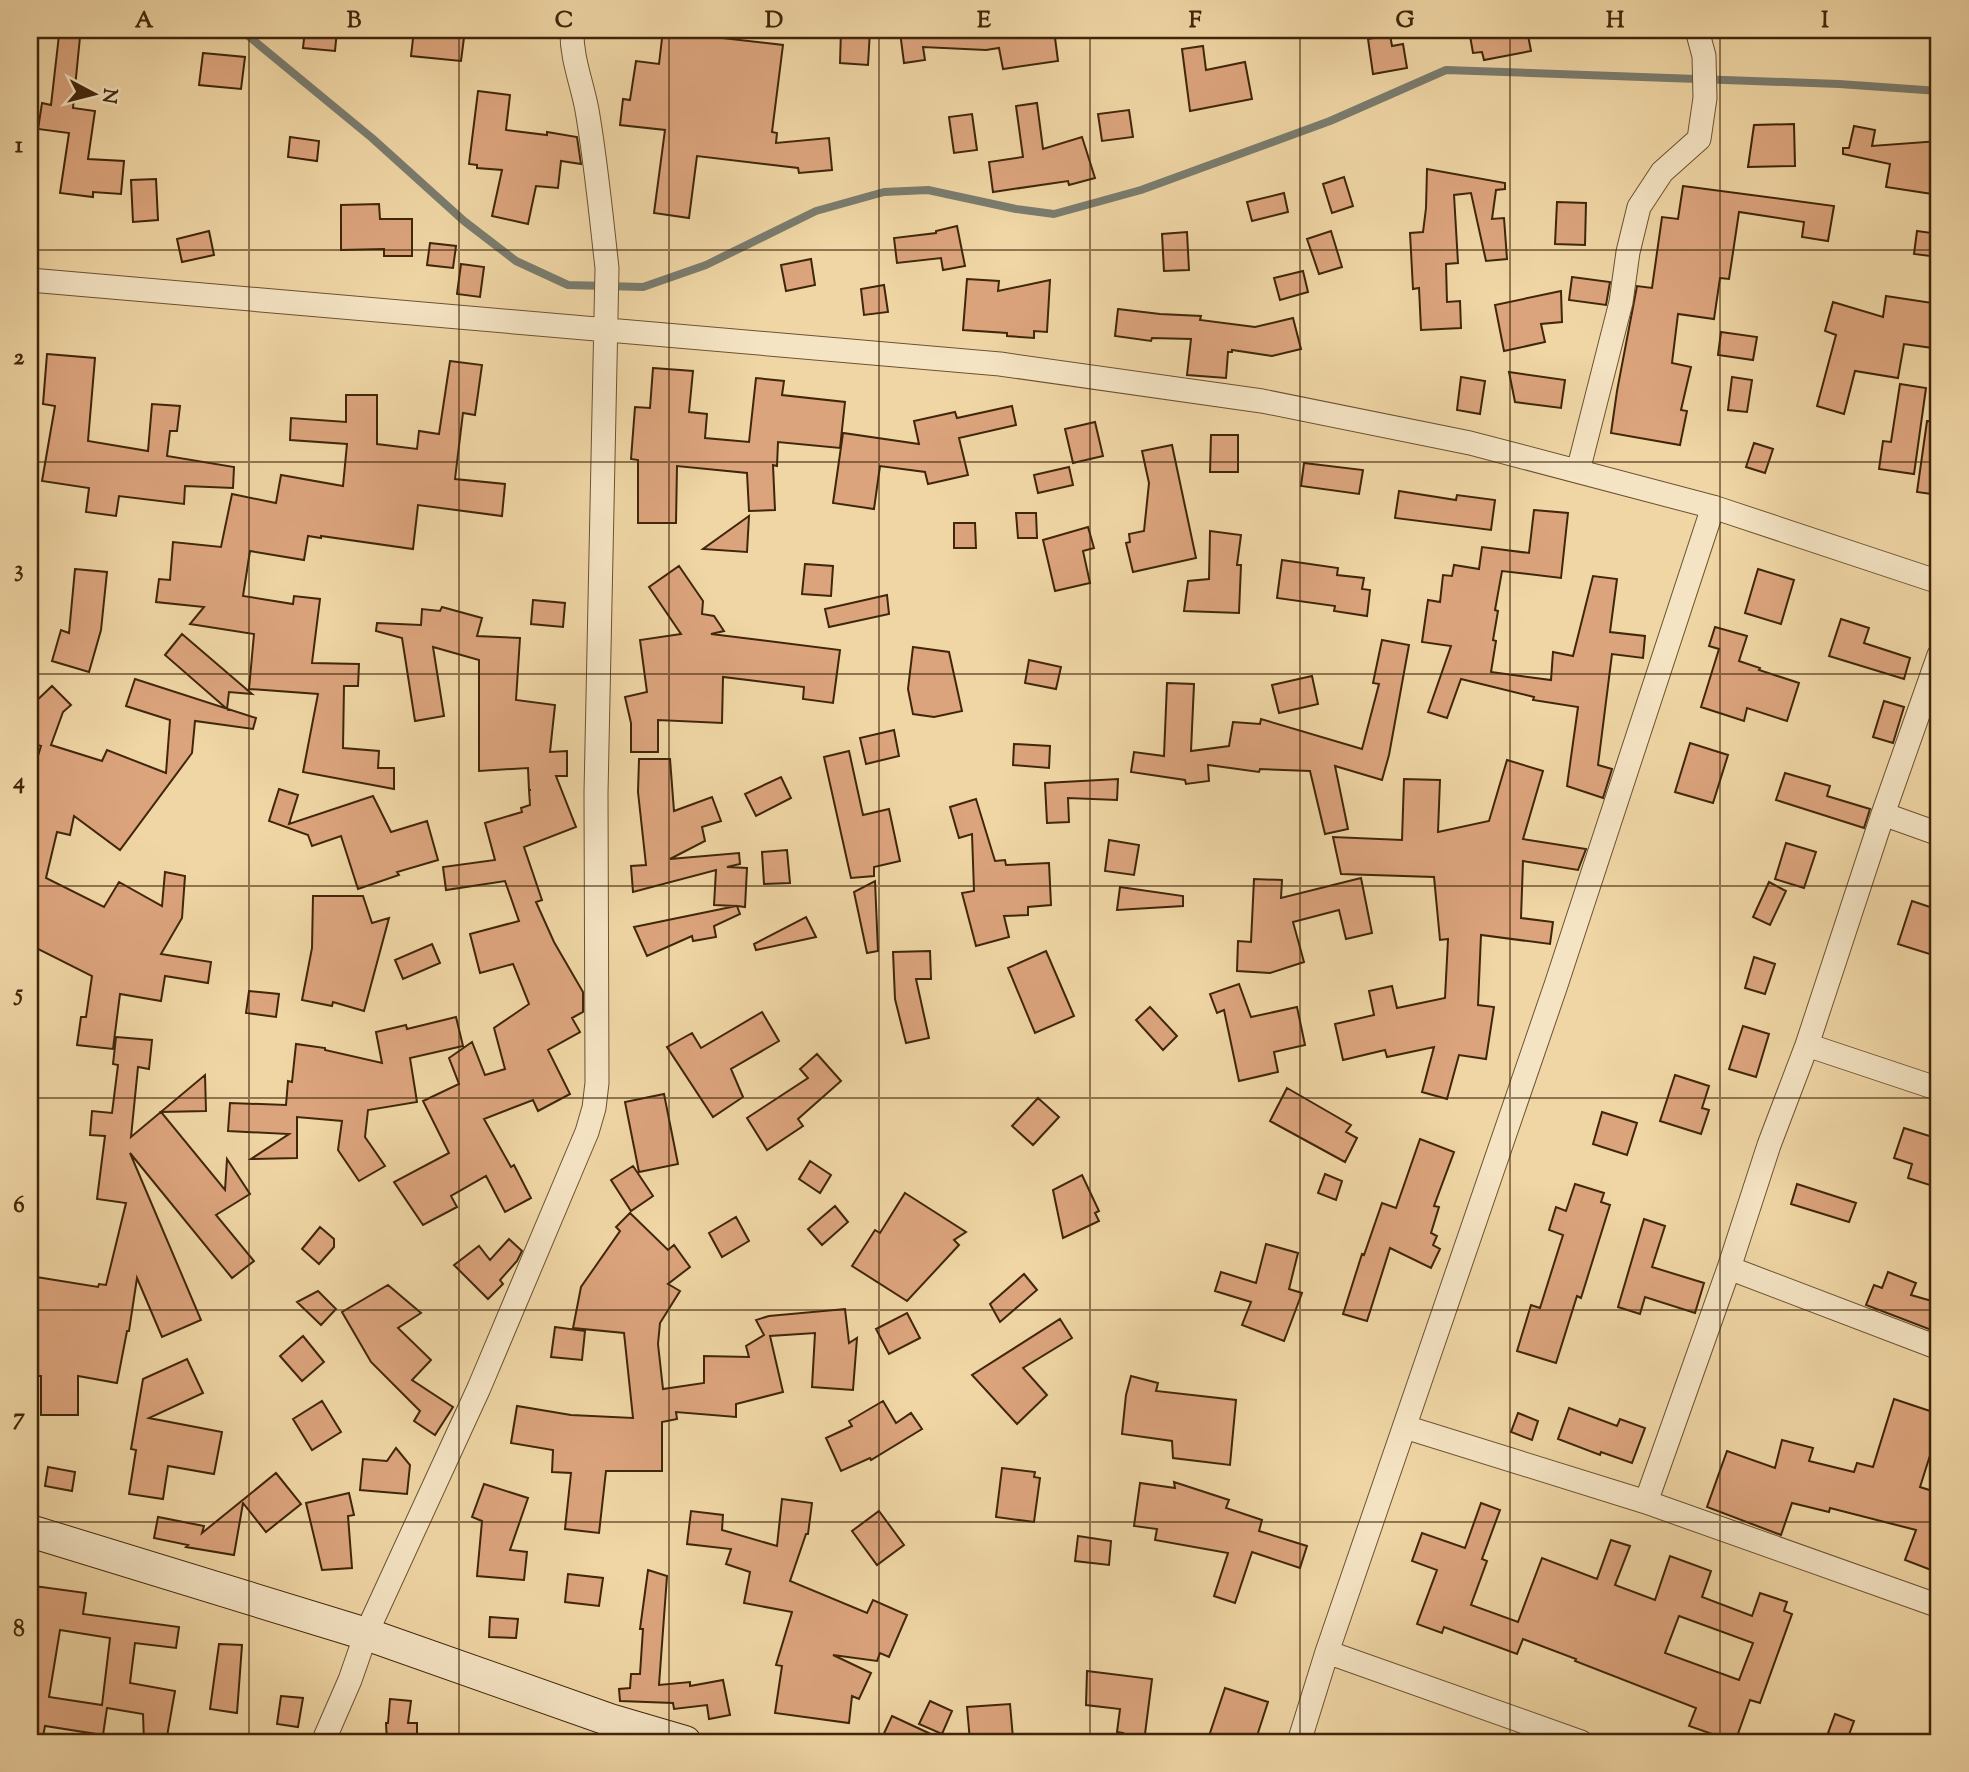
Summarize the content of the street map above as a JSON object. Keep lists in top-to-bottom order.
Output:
{
  "north": "right",
  "grid": {
    "columns": [
      "A",
      "B",
      "C",
      "D",
      "E",
      "F",
      "G",
      "H",
      "I"
    ],
    "rows": [
      "1",
      "2",
      "3",
      "4",
      "5",
      "6",
      "7",
      "8"
    ]
  }
}
